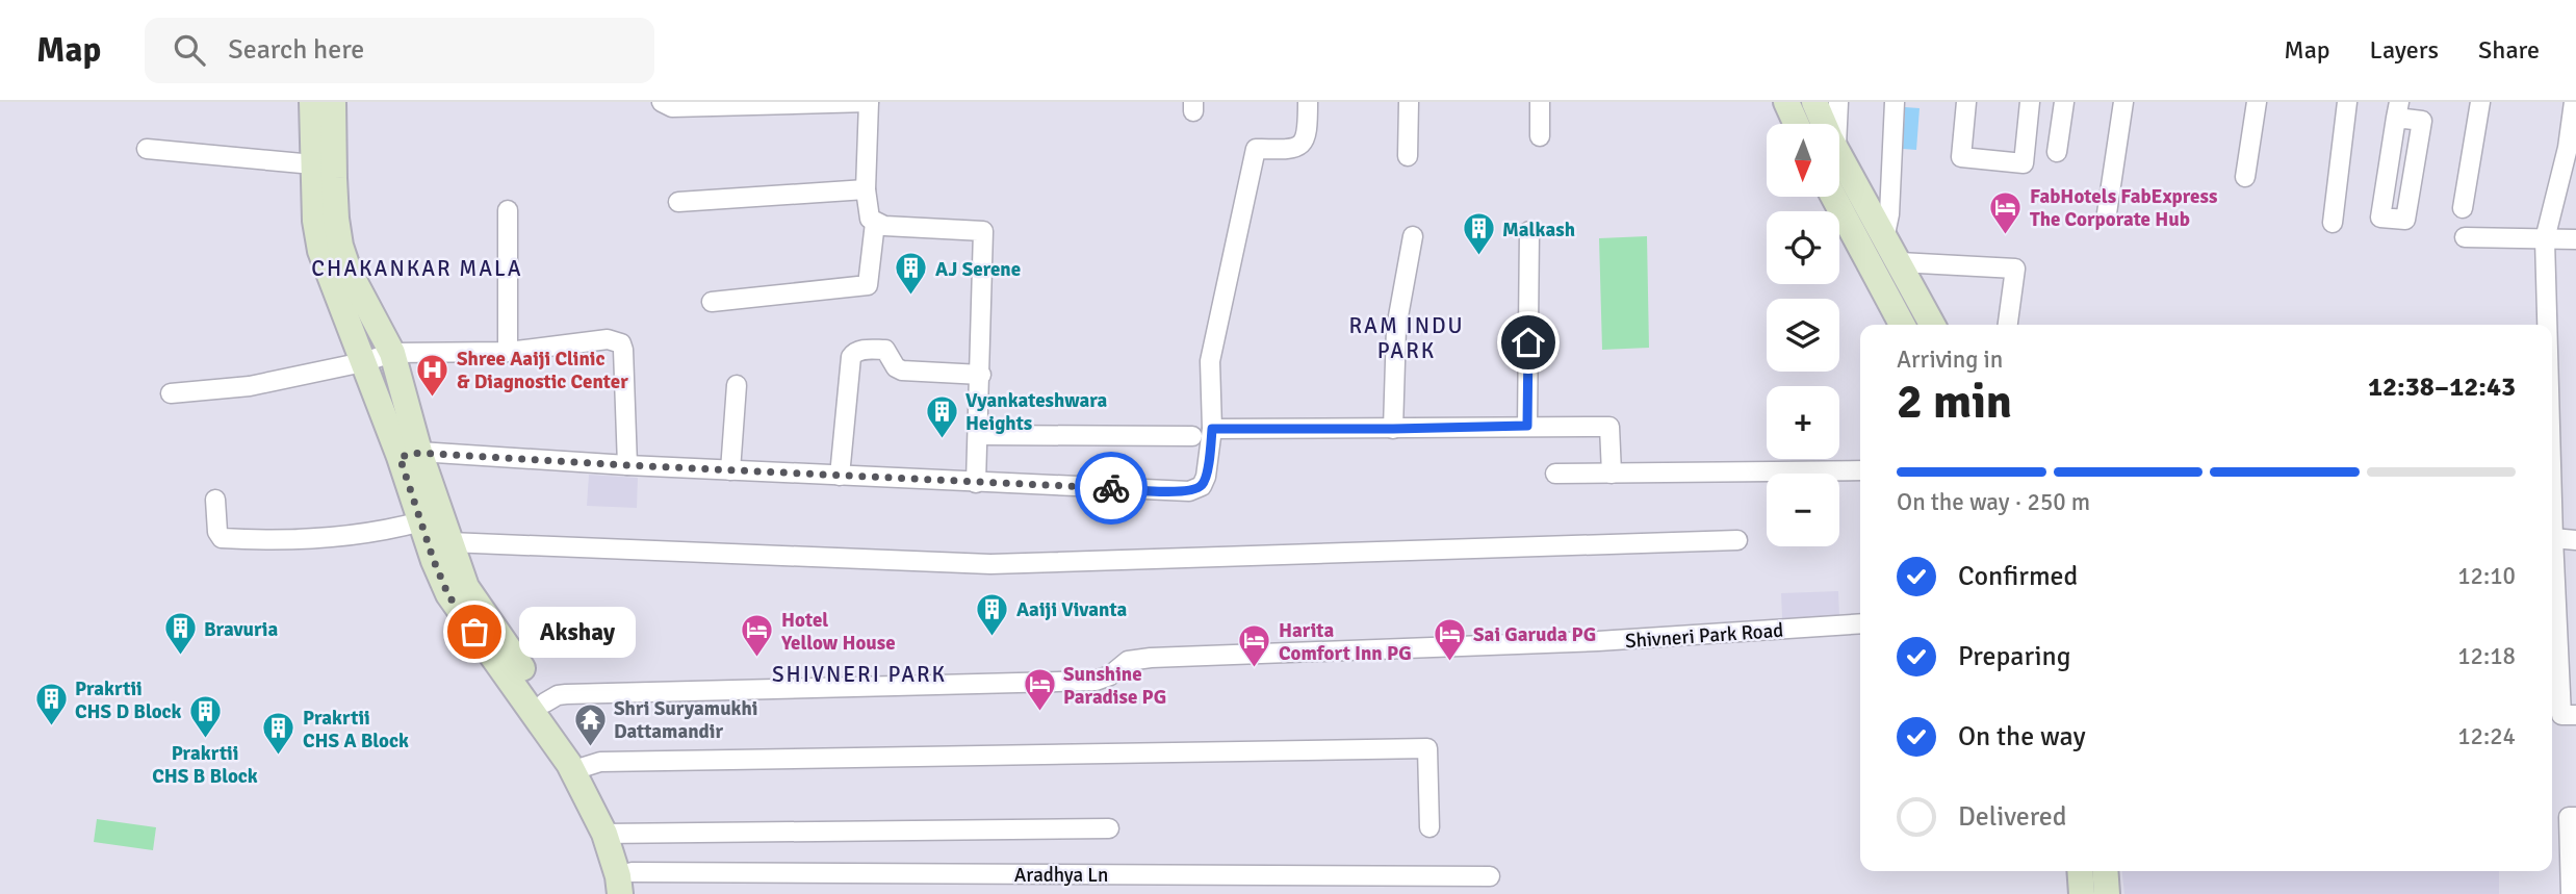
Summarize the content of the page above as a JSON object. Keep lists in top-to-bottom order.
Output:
{
  "streets": {
    "street": ["Shivneri Park Road", "Aradhya Ln"]
  },
  "districts": ["CHAKANKAR MALA", "RAM INDU PARK", "SHIVNERI PARK"],
  "places": {
    "hotel": [
      "FabHotels FabExpress The Corporate Hub",
      "Hotel Yellow House",
      "Sai Garuda PG",
      "Harita Comfort Inn PG",
      "Sunshine Paradise PG"
    ],
    "building": [
      "Malkash",
      "AJ Serene",
      "Vyankateshwara Heights",
      "Aaiji Vivanta",
      "Bravuria",
      "Prakrtii CHS D Block",
      "Prakrtii CHS B Block",
      "Prakrtii CHS A Block"
    ],
    "hospital": ["Shree Aaiji Clinic & Diagnostic Center"],
    "other": ["Akshay"],
    "temple": ["Shri Suryamukhi Dattamandir"]
  },
  "north": "bottom",
  "page": {
    "header": "Map",
    "search": "Search here",
    "nav": ["Map", "Layers", "Share"],
    "map_buttons": ["+", "−"],
    "heading": ["2 min", "Arriving in", "12:38–12:43"],
    "bar": "On the way · 250 m",
    "list": [
      ["Confirmed", "12:10"],
      ["Preparing", "12:18"],
      ["On the way", "12:24"],
      "Delivered"
    ],
    "bubble": "Akshay"
  }
}
